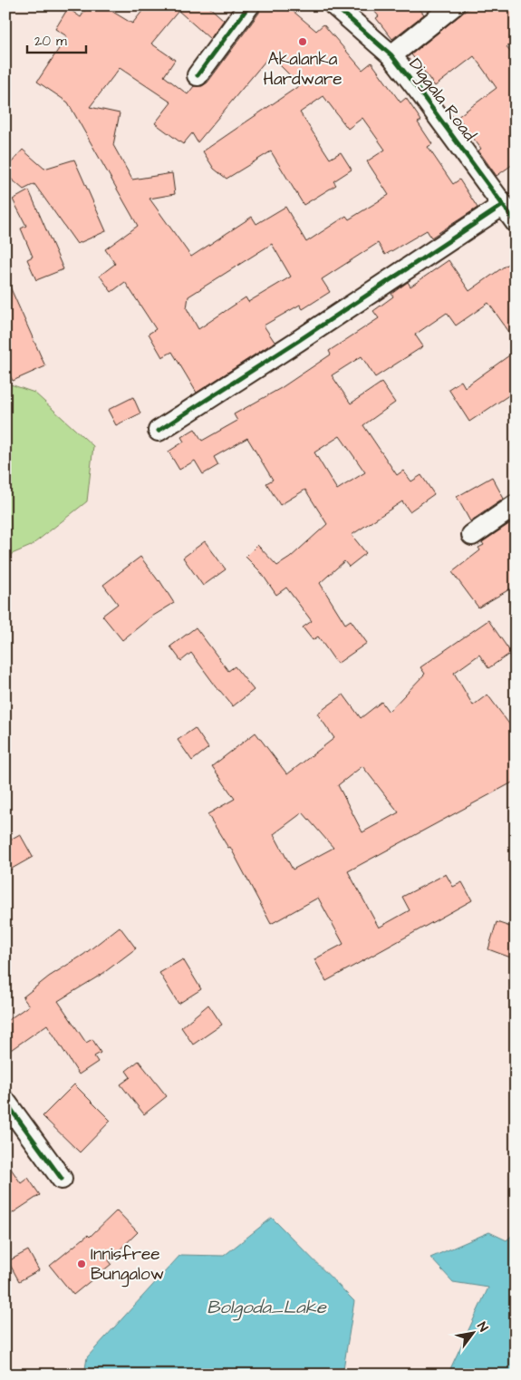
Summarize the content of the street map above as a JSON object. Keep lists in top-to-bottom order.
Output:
{
  "streets": {
    "street": ["Diggala Road"]
  },
  "water": ["Bolgoda_Lake"],
  "places": ["Akalanka Hardware", "Innisfree Bungalow"],
  "scale_bar": "20 m",
  "north": "top right"
}
